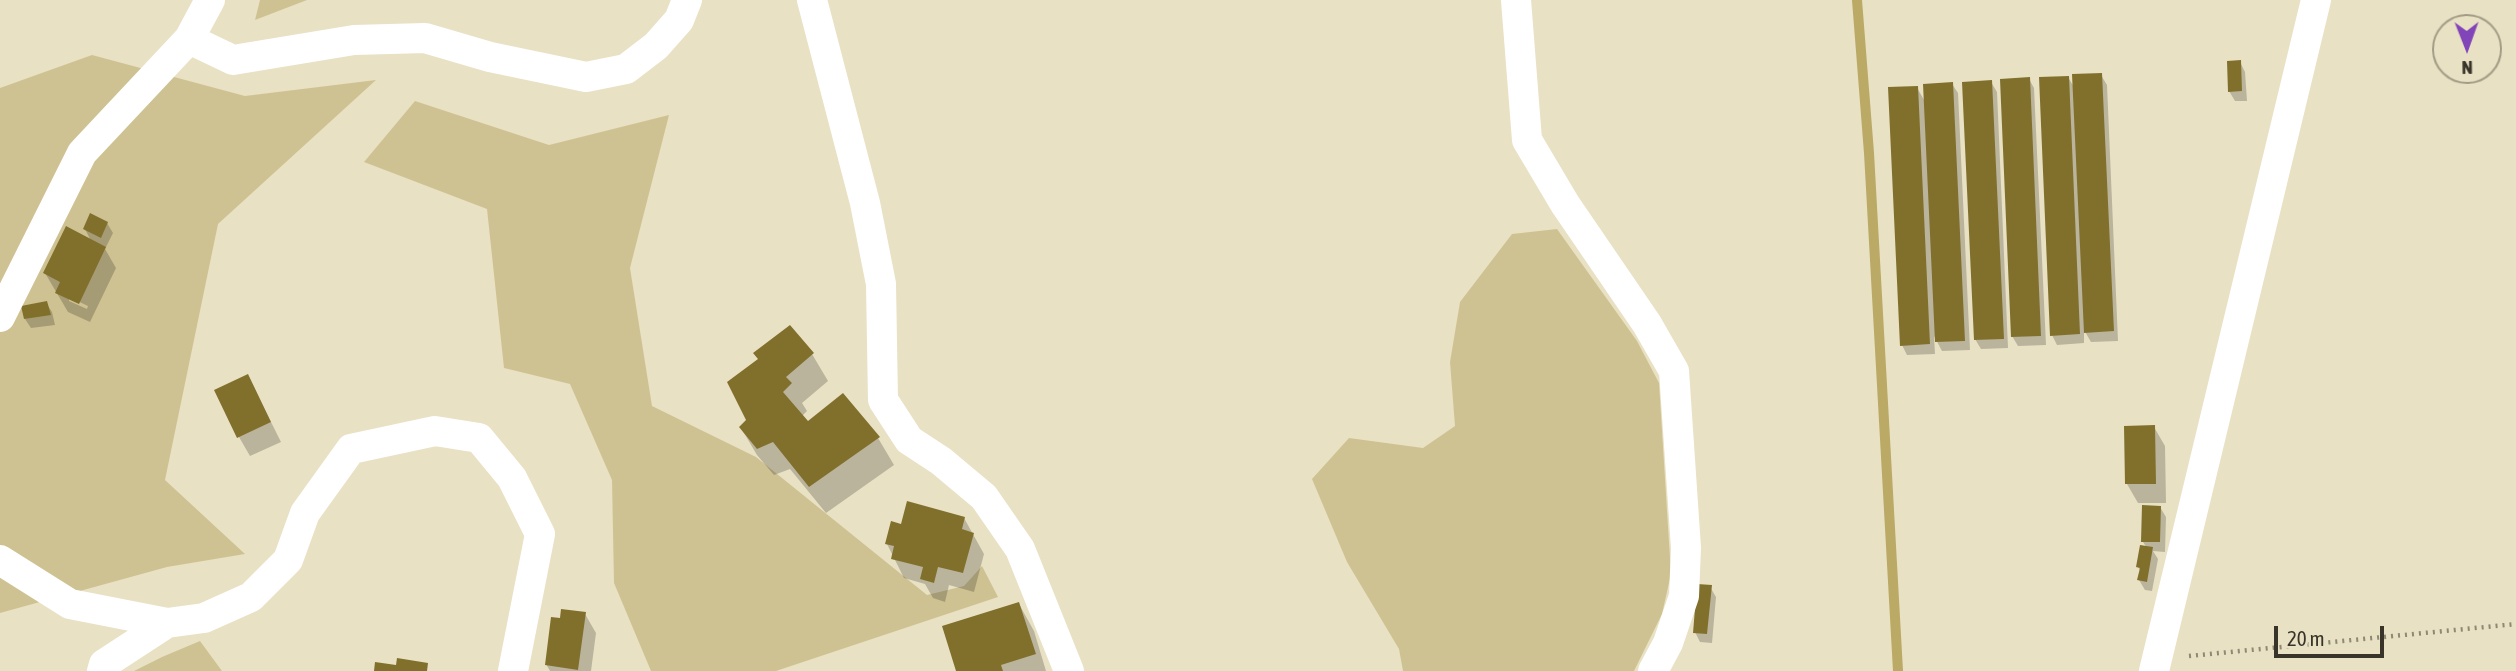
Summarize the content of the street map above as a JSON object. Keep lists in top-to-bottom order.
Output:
{
  "scale_bar": "20 m",
  "north": "bottom"
}
